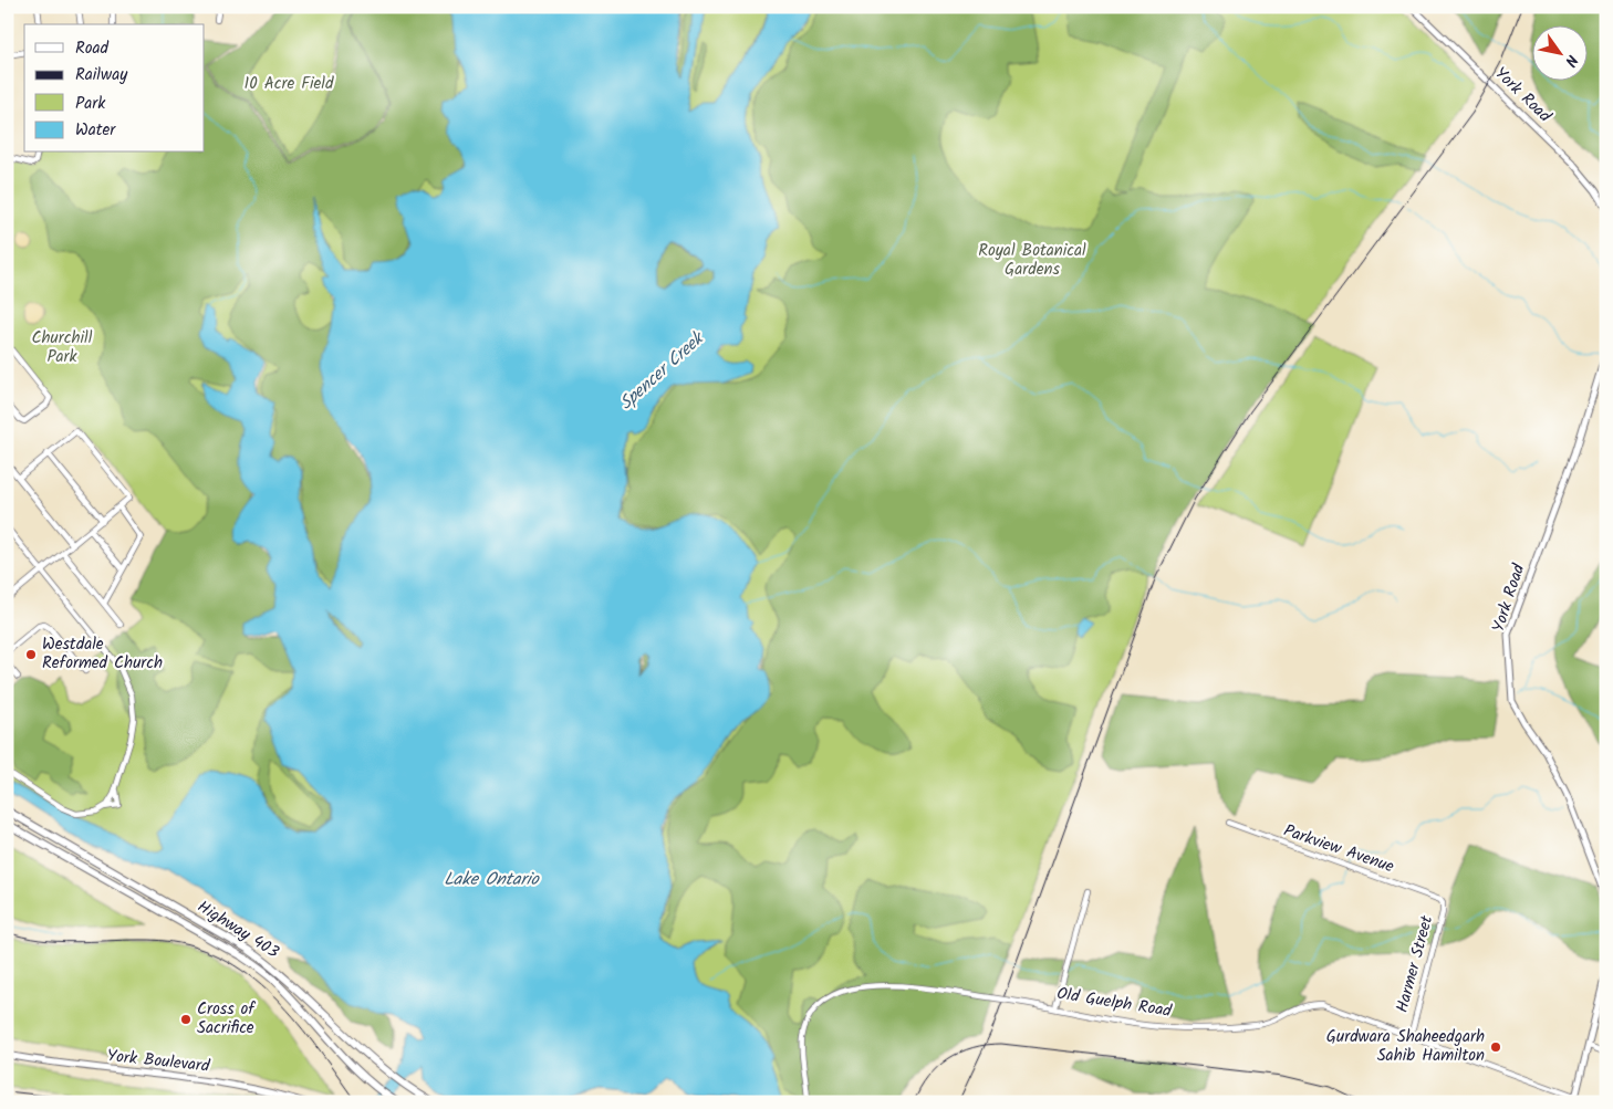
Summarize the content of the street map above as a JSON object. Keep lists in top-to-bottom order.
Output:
{
  "streets": {
    "highway": ["Highway 403"],
    "main road": ["York Road", "York Boulevard"],
    "street": ["Parkview Avenue", "Harmer Street", "Old Guelph Road"]
  },
  "crossings": [
    ["Parkview Avenue", "Harmer Street"],
    ["Harmer Street", "Old Guelph Road"]
  ],
  "water": ["Spencer Creek", "Lake Ontario"],
  "parks": ["10 Acre Field", "Royal Botanical Gardens", "Churchill Park"],
  "places": ["Westdale Reformed Church", "Cross of Sacrifice", "Gurdwara Shaheedgarh Sahib Hamilton"],
  "legend": [
    "Road",
    "Railway",
    "Park",
    "Water"
  ],
  "north": "bottom right"
}
